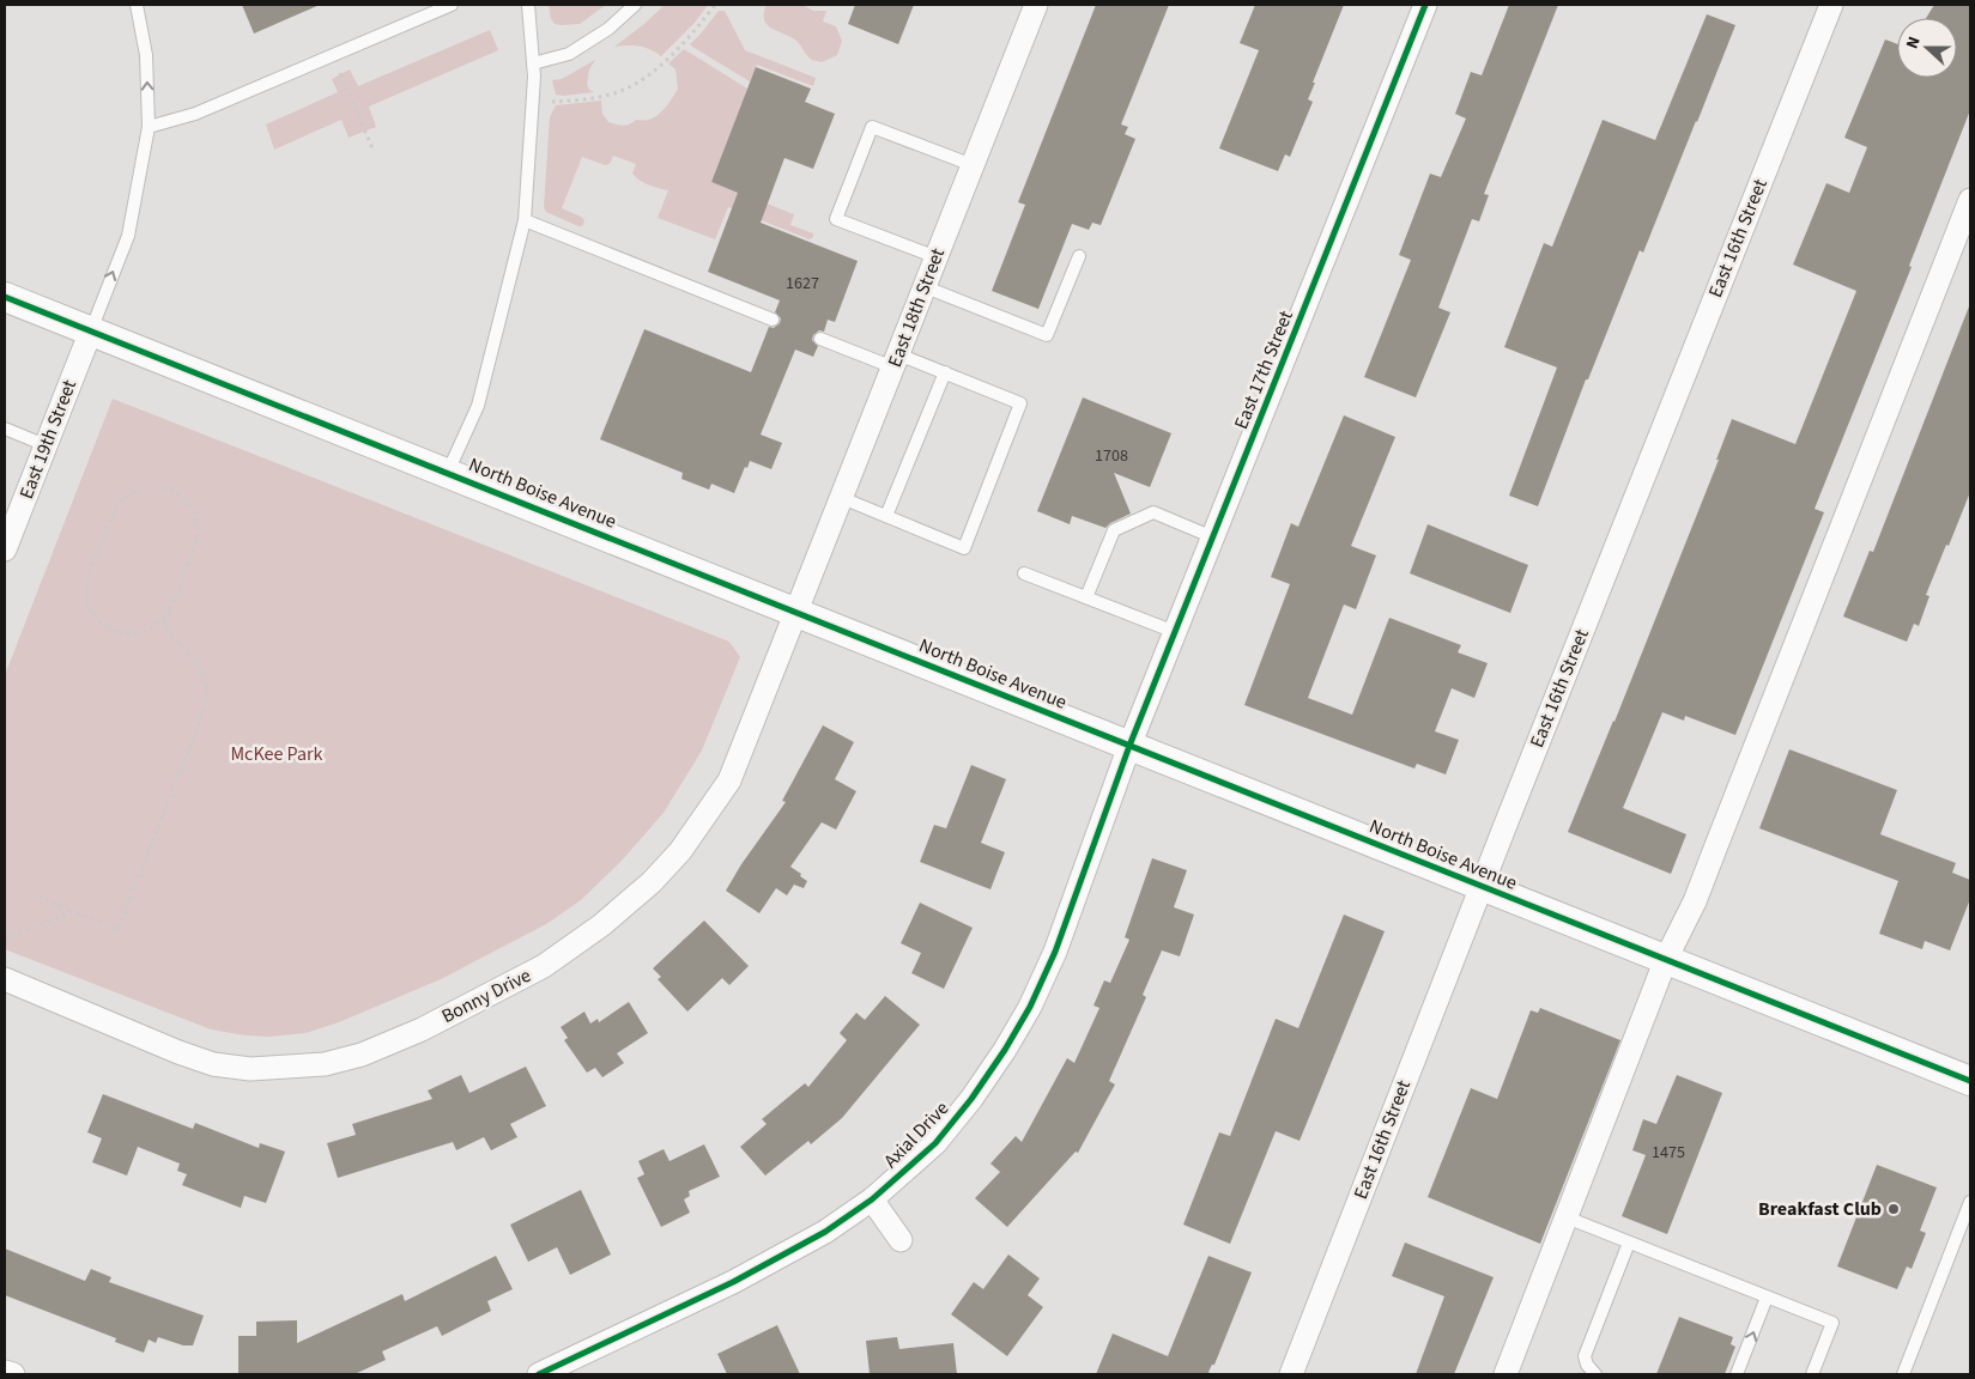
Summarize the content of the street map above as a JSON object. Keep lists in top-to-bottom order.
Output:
{
  "streets": {
    "street": [
      "East 16th Street",
      "East 18th Street",
      "East 17th Street",
      "East 19th Street",
      "North Boise Avenue",
      "Bonny Drive",
      "Axial Drive"
    ]
  },
  "crossings": [
    ["East 16th Street", "North Boise Avenue"],
    ["East 18th Street", "North Boise Avenue"],
    ["East 18th Street", "Bonny Drive"],
    ["East 17th Street", "North Boise Avenue"],
    ["East 17th Street", "Axial Drive"],
    ["East 19th Street", "North Boise Avenue"],
    ["North Boise Avenue", "Bonny Drive"],
    ["North Boise Avenue", "Axial Drive"]
  ],
  "parks": ["McKee Park"],
  "places": ["Breakfast Club"],
  "house_numbers": ["1627", "1708", "1475"],
  "north": "left"
}
